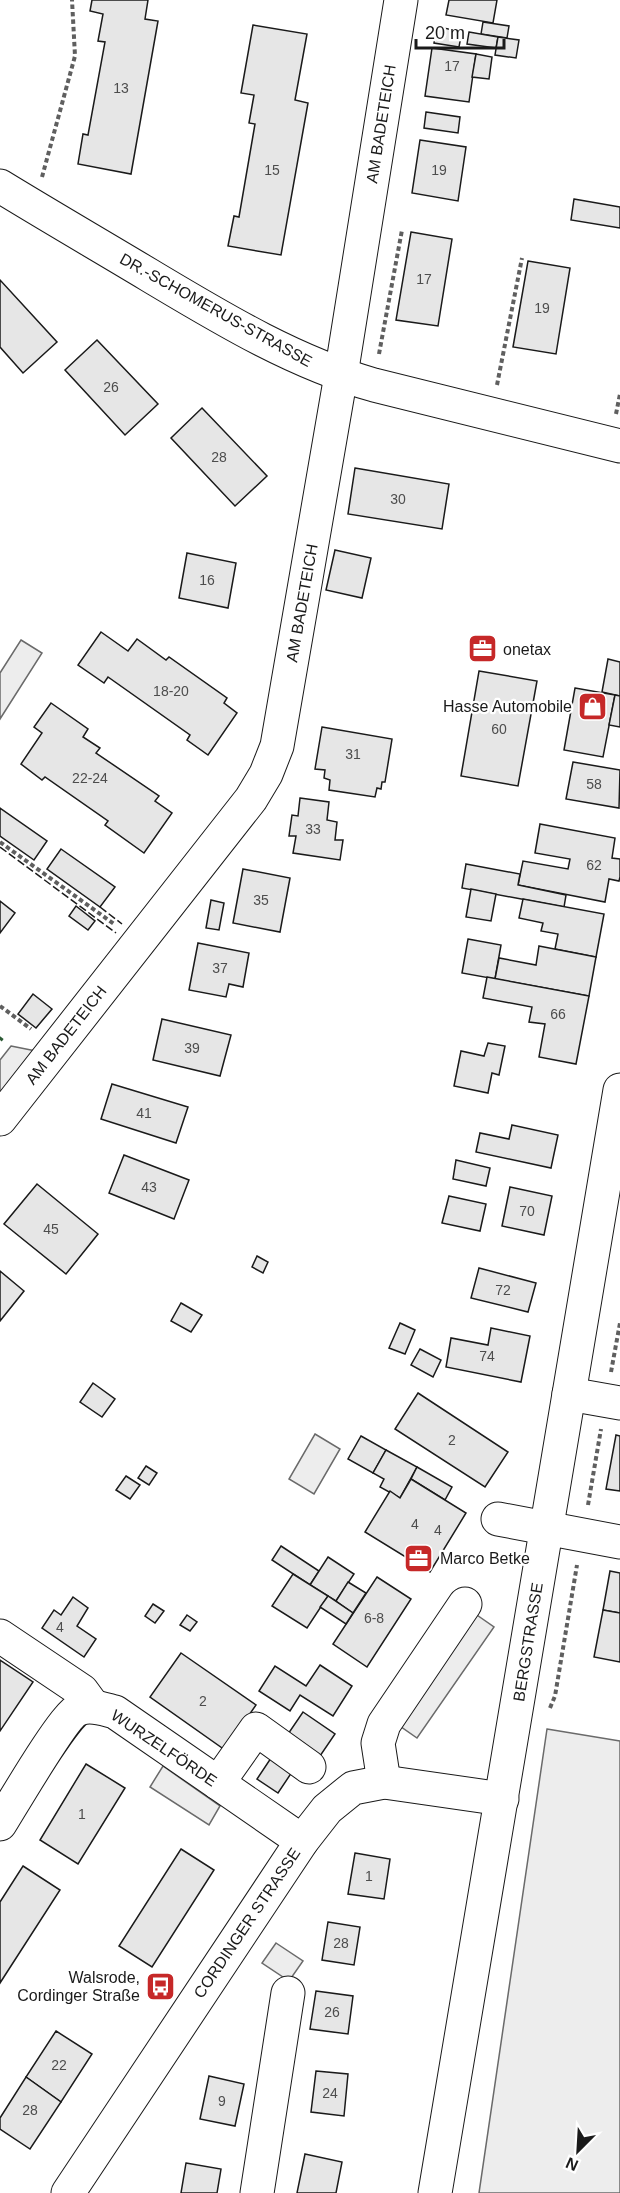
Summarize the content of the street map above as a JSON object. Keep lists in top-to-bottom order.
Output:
{
  "streets": {
    "street": [
      "AM BADETEICH",
      "DR.-SCHOMERUS-STRASSE",
      "BERGSTRASSE",
      "WURZELFÖRDE",
      "CORDINGER STRASSE"
    ]
  },
  "crossings": [
    ["AM BADETEICH", "DR.-SCHOMERUS-STRASSE"],
    ["BERGSTRASSE", "CORDINGER STRASSE"],
    ["WURZELFÖRDE", "CORDINGER STRASSE"]
  ],
  "places": {
    "office": ["onetax", "Marco Betke"],
    "shop": ["Hasse Automobile"],
    "bus stop": ["Walsrode, Cordinger Straße"]
  },
  "house_numbers": [
    "17",
    "13",
    "15",
    "19",
    "17",
    "19",
    "26",
    "28",
    "30",
    "16",
    "18-20",
    "60",
    "31",
    "22-24",
    "58",
    "33",
    "62",
    "35",
    "37",
    "66",
    "39",
    "41",
    "43",
    "70",
    "45",
    "72",
    "74",
    "2",
    "4",
    "4",
    "6-8",
    "4",
    "2",
    "1",
    "1",
    "28",
    "26",
    "22",
    "24",
    "9",
    "28"
  ],
  "scale_bar": "20 m",
  "north": "bottom left"
}
